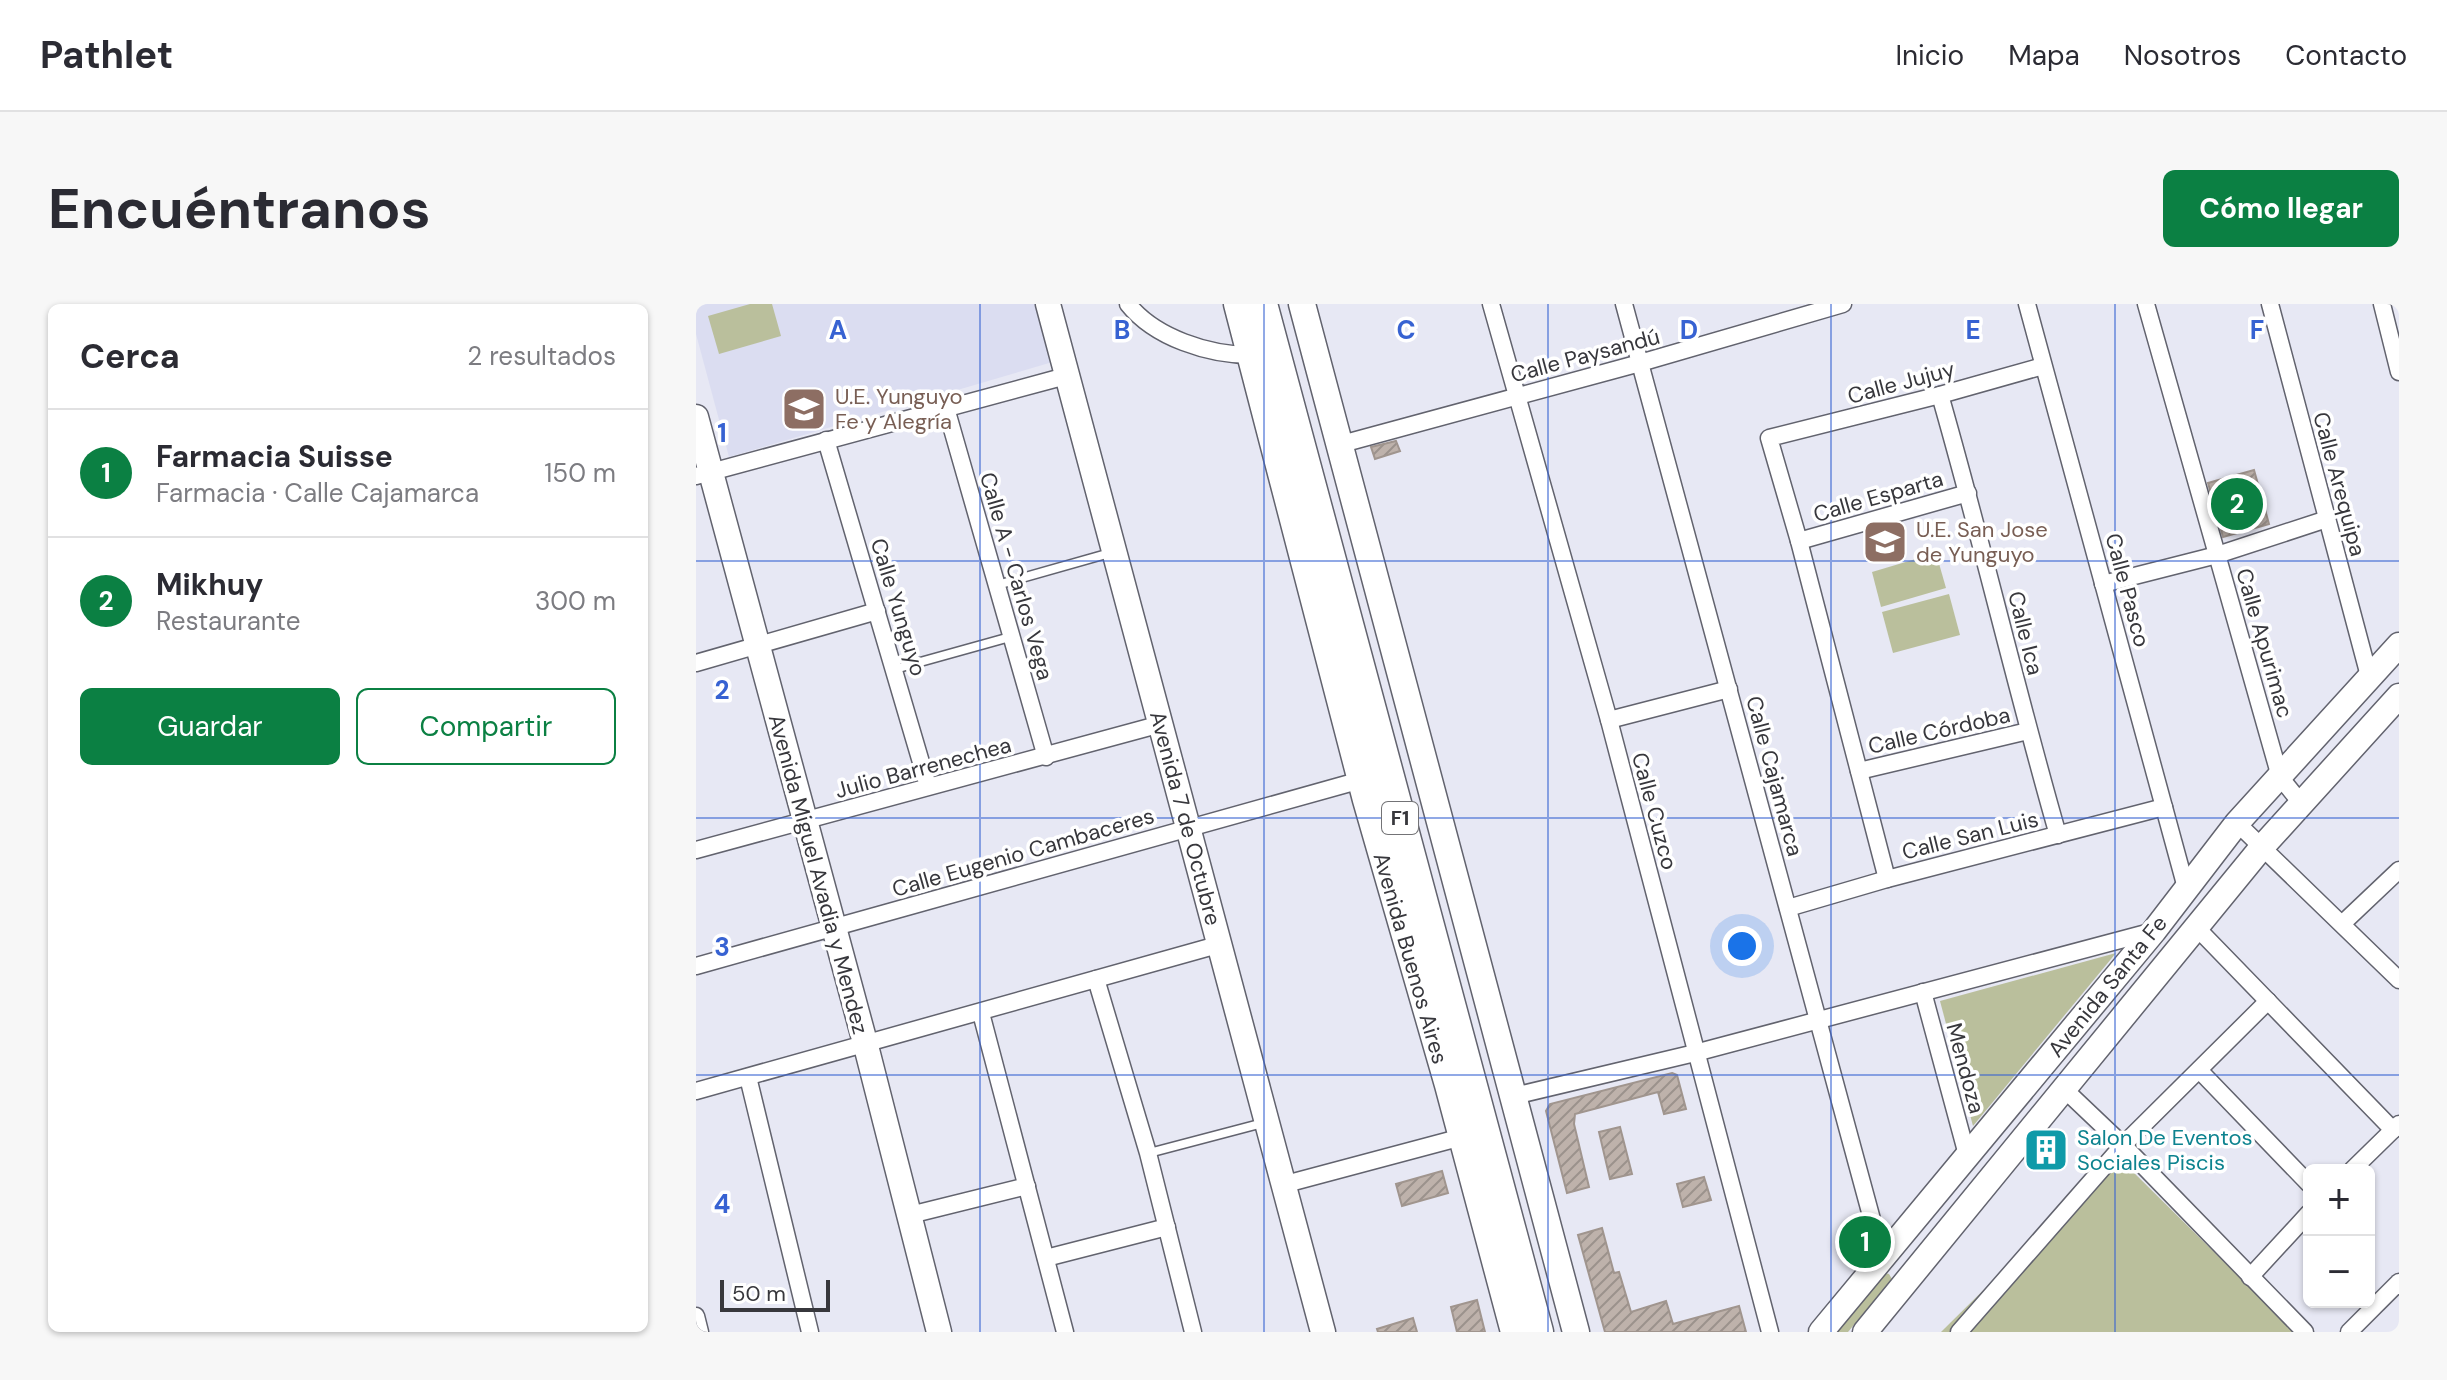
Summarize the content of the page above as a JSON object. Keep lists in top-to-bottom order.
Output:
{
  "streets": {
    "highway": ["F1", "Avenida Buenos Aires"],
    "street": [
      "Calle Paysandú",
      "Calle Jujuy",
      "Calle Arequipa",
      "Calle Esparta",
      "Calle A - Carlos Vega",
      "Calle Pasco",
      "Calle Yunguyo",
      "Calle Ica",
      "Calle Apurimac",
      "Calle Córdoba",
      "Julio Barrenechea",
      "Calle Cajamarca",
      "Calle Cuzco",
      "Avenida 7 de Octubre",
      "Calle San Luis",
      "Calle Eugenio Cambaceres",
      "Avenida Miguel Avadia y Mendez",
      "Avenida Santa Fe",
      "Mendoza"
    ]
  },
  "crossings": [
    ["Calle Paysandú", "Calle Cajamarca"],
    ["Calle Paysandú", "Calle Cuzco"],
    ["Calle Paysandú", "F1"],
    ["Calle Jujuy", "Calle Esparta"],
    ["Calle Jujuy", "Calle Pasco"],
    ["Calle Jujuy", "Calle Ica"],
    ["Calle Arequipa", "Avenida Santa Fe"],
    ["Calle Esparta", "Calle Ica"],
    ["Calle A - Carlos Vega", "Julio Barrenechea"],
    ["Calle Pasco", "Calle San Luis"],
    ["Calle Pasco", "Avenida Santa Fe"],
    ["Calle Yunguyo", "Julio Barrenechea"],
    ["Calle Ica", "Calle Córdoba"],
    ["Calle Ica", "Calle San Luis"],
    ["Calle Apurimac", "Avenida Santa Fe"],
    ["Julio Barrenechea", "Avenida 7 de Octubre"],
    ["Julio Barrenechea", "Avenida Miguel Avadia y Mendez"],
    ["Calle Cajamarca", "Calle San Luis"],
    ["Calle Cajamarca", "Avenida Santa Fe"],
    ["Avenida 7 de Octubre", "Calle Eugenio Cambaceres"],
    ["Calle Eugenio Cambaceres", "Avenida Miguel Avadia y Mendez"],
    ["Calle Eugenio Cambaceres", "Avenida Buenos Aires"],
    ["Avenida Santa Fe", "Mendoza"]
  ],
  "places": {
    "school or university": ["U.E. Yunguyo Fe y Alegría", "U.E. San Jose de Yunguyo"],
    "building": ["Salon De Eventos Sociales Piscis"]
  },
  "scale_bar": "50 m",
  "page": {
    "header": "Pathlet",
    "nav": [
      "Inicio",
      "Mapa",
      "Nosotros",
      "Contacto"
    ],
    "buttons": [
      "Cómo llegar",
      ["Guardar", "Compartir"]
    ],
    "title": "Encuéntranos",
    "heading": ["Cerca", "2 resultados"],
    "list": [
      {
        "mark": "1",
        "name": "Farmacia Suisse",
        "note": "Farmacia · Calle Cajamarca",
        "value": "150 m"
      },
      {
        "mark": "2",
        "name": "Mikhuy",
        "note": "Restaurante",
        "value": "300 m"
      }
    ],
    "pins": ["2", "1"],
    "map_buttons": ["+", "−"],
    "scale": "50 m"
  },
  "grid": {
    "columns": [
      "A",
      "B",
      "C",
      "D",
      "E",
      "F"
    ],
    "rows": [
      "1",
      "2",
      "3",
      "4"
    ]
  }
}
